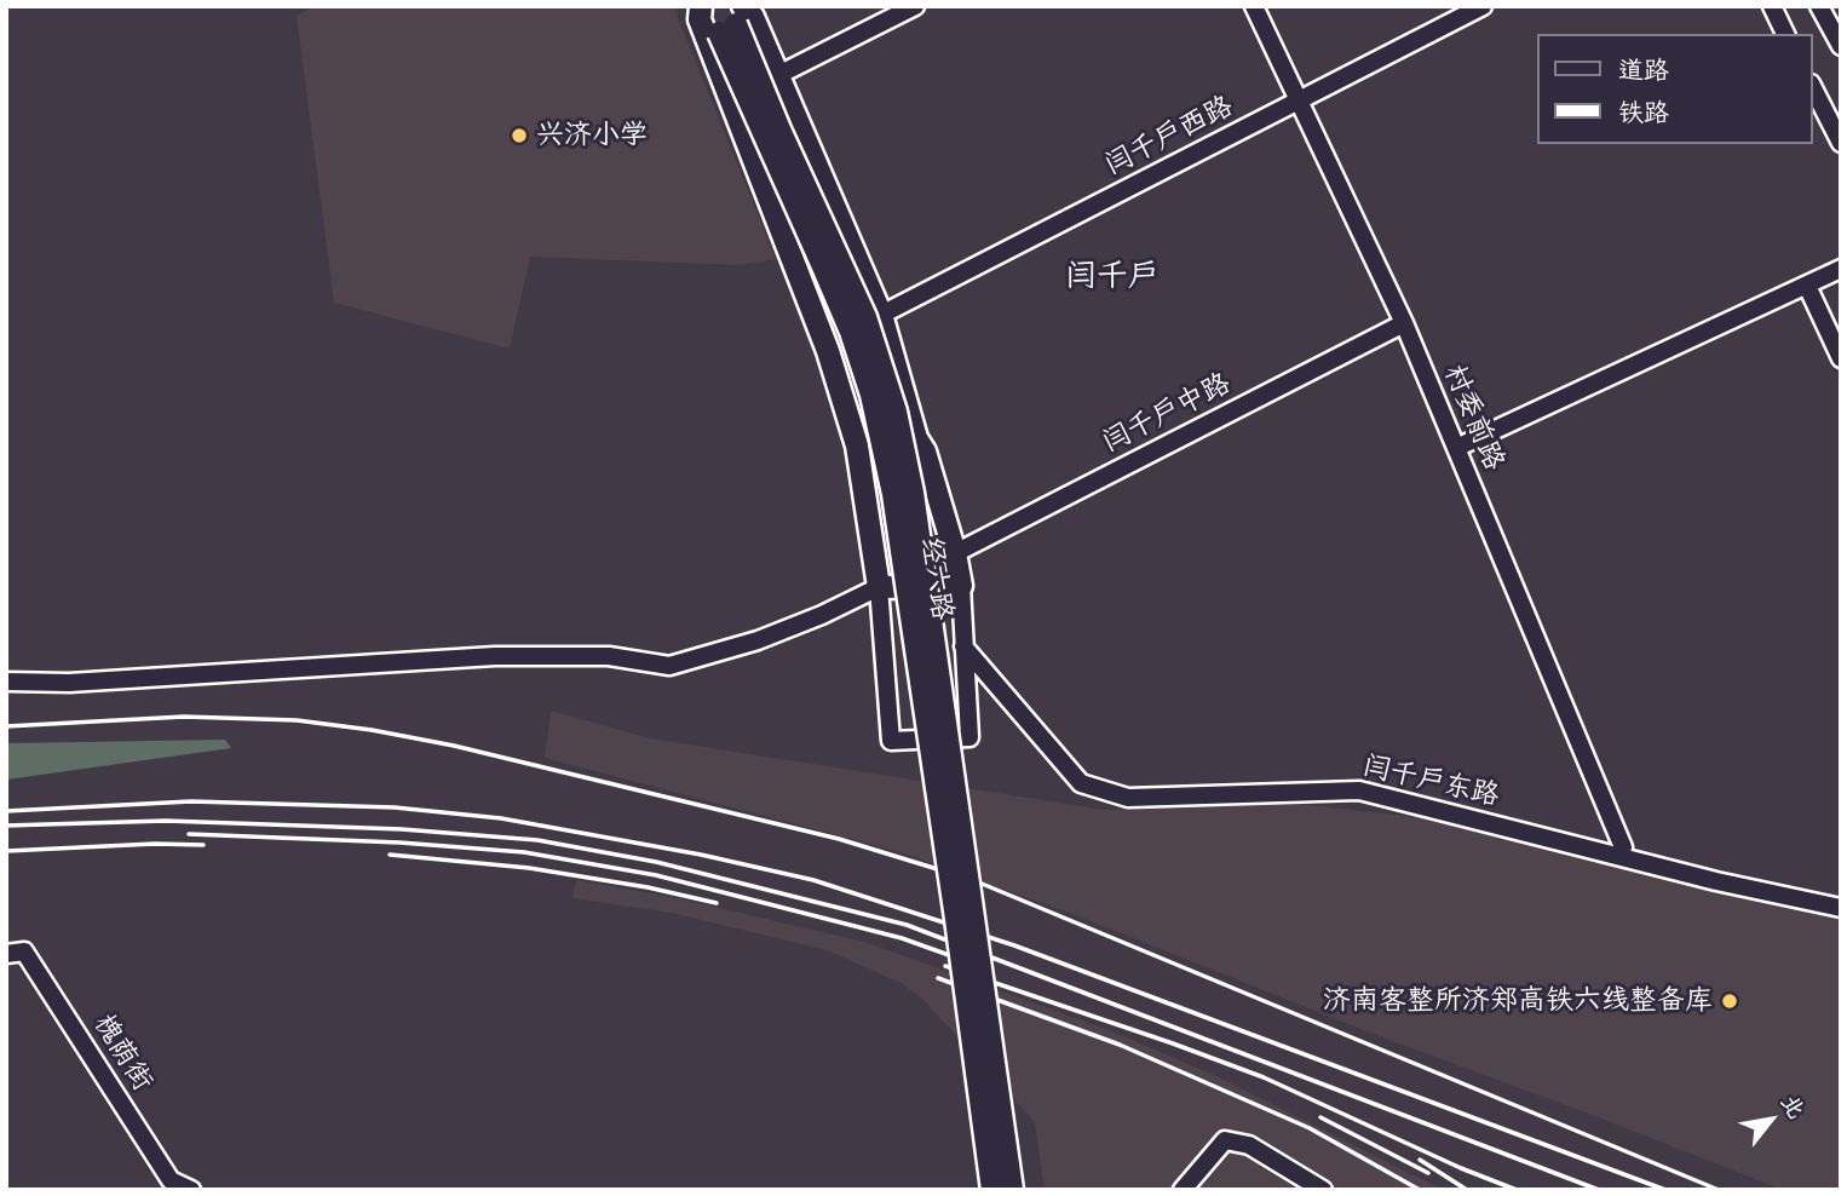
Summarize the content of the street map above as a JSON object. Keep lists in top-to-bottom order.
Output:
{
  "streets": {
    "main road": ["经六路"],
    "street": [
      "闫千户西路",
      "闫千户中路",
      "村委前路",
      "闫千户东路",
      "槐荫街"
    ]
  },
  "crossings": [
    ["闫千户西路", "村委前路"],
    ["闫千户中路", "村委前路"],
    ["村委前路", "闫千户东路"]
  ],
  "districts": ["闫千户"],
  "places": ["兴济小学", "济南客整所济郑高铁六线整备库"],
  "legend": ["道路", "铁路"],
  "north": "top right"
}
